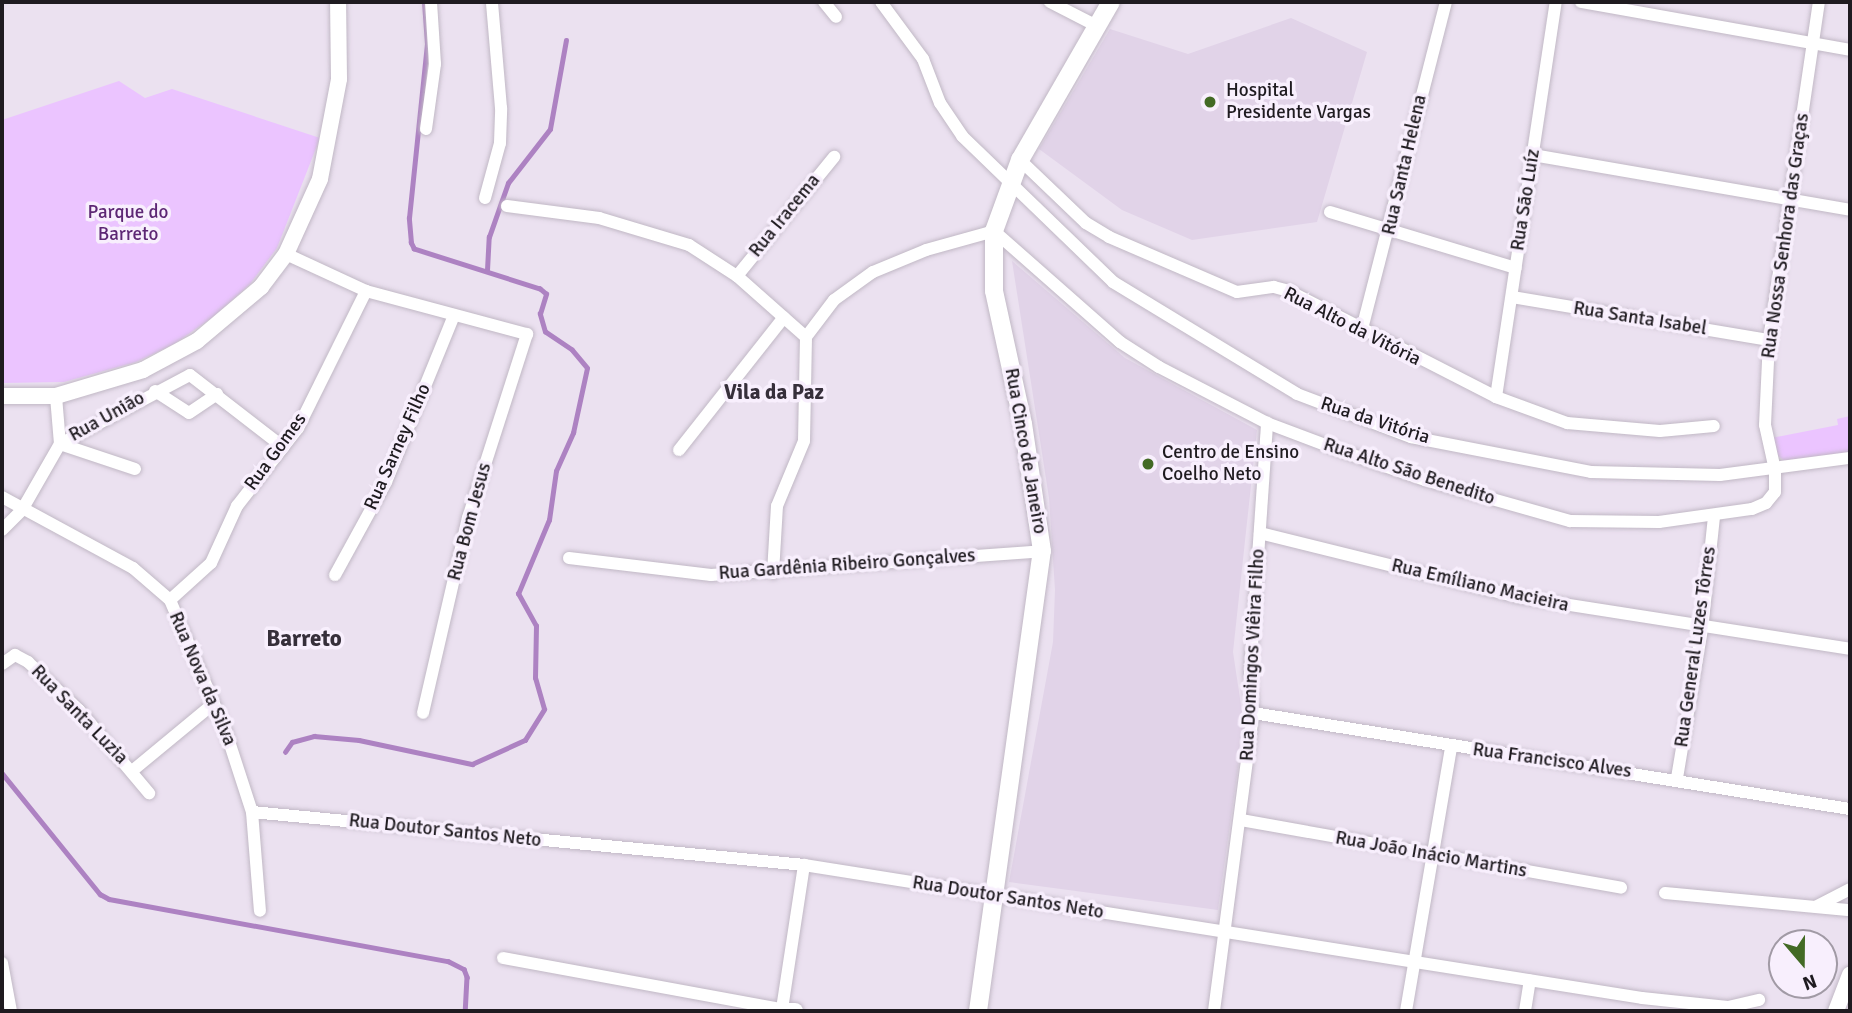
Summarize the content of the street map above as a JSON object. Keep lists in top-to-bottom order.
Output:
{
  "streets": {
    "main road": ["Rua Cinco de Janeiro"],
    "street": [
      "Rua Santa Helena",
      "Rua São Luíz",
      "Rua Iracema",
      "Rua Nossa Senhora das Graças",
      "Rua Santa Isabel",
      "Rua Alto da Vitória",
      "Rua União",
      "Rua da Vitória",
      "Rua Sarney Filho",
      "Rua Gomes",
      "Rua Alto São Benedito",
      "Rua Bom Jesus",
      "Rua Gardênia Ribeiro Gonçalves",
      "Rua Emíliano Macieira",
      "Rua General Luzes Tôrres",
      "Rua Domingos Viêira Filho",
      "Rua Nova da Silva",
      "Rua Santa Luzia",
      "Rua Francisco Alves",
      "Rua Doutor Santos Neto",
      "Rua João Inácio Martins"
    ]
  },
  "crossings": [
    ["Rua Santa Helena", "Rua Alto da Vitória"],
    ["Rua São Luíz", "Rua Santa Isabel"],
    ["Rua São Luíz", "Rua Alto da Vitória"],
    ["Rua Nossa Senhora das Graças", "Rua Santa Isabel"],
    ["Rua Nossa Senhora das Graças", "Rua da Vitória"],
    ["Rua Nossa Senhora das Graças", "Rua Alto São Benedito"],
    ["Rua Alto da Vitória", "Rua Cinco de Janeiro"],
    ["Rua União", "Rua Gomes"],
    ["Rua da Vitória", "Rua Cinco de Janeiro"],
    ["Rua da Vitória", "Rua Alto São Benedito"],
    ["Rua Sarney Filho", "Rua Bom Jesus"],
    ["Rua Cinco de Janeiro", "Rua Alto São Benedito"],
    ["Rua Cinco de Janeiro", "Rua Gardênia Ribeiro Gonçalves"],
    ["Rua Cinco de Janeiro", "Rua Doutor Santos Neto"],
    ["Rua Gomes", "Rua Nova da Silva"],
    ["Rua Alto São Benedito", "Rua General Luzes Tôrres"],
    ["Rua Alto São Benedito", "Rua Domingos Viêira Filho"],
    ["Rua Emíliano Macieira", "Rua General Luzes Tôrres"],
    ["Rua Emíliano Macieira", "Rua Domingos Viêira Filho"],
    ["Rua General Luzes Tôrres", "Rua Francisco Alves"],
    ["Rua Domingos Viêira Filho", "Rua Francisco Alves"],
    ["Rua Domingos Viêira Filho", "Rua Doutor Santos Neto"],
    ["Rua Domingos Viêira Filho", "Rua João Inácio Martins"],
    ["Rua Nova da Silva", "Rua Doutor Santos Neto"]
  ],
  "districts": ["Vila da Paz", "Barreto"],
  "parks": ["Parque do Barreto"],
  "places": ["Hospital Presidente Vargas", "Centro de Ensino Coelho Neto"],
  "north": "bottom"
}
